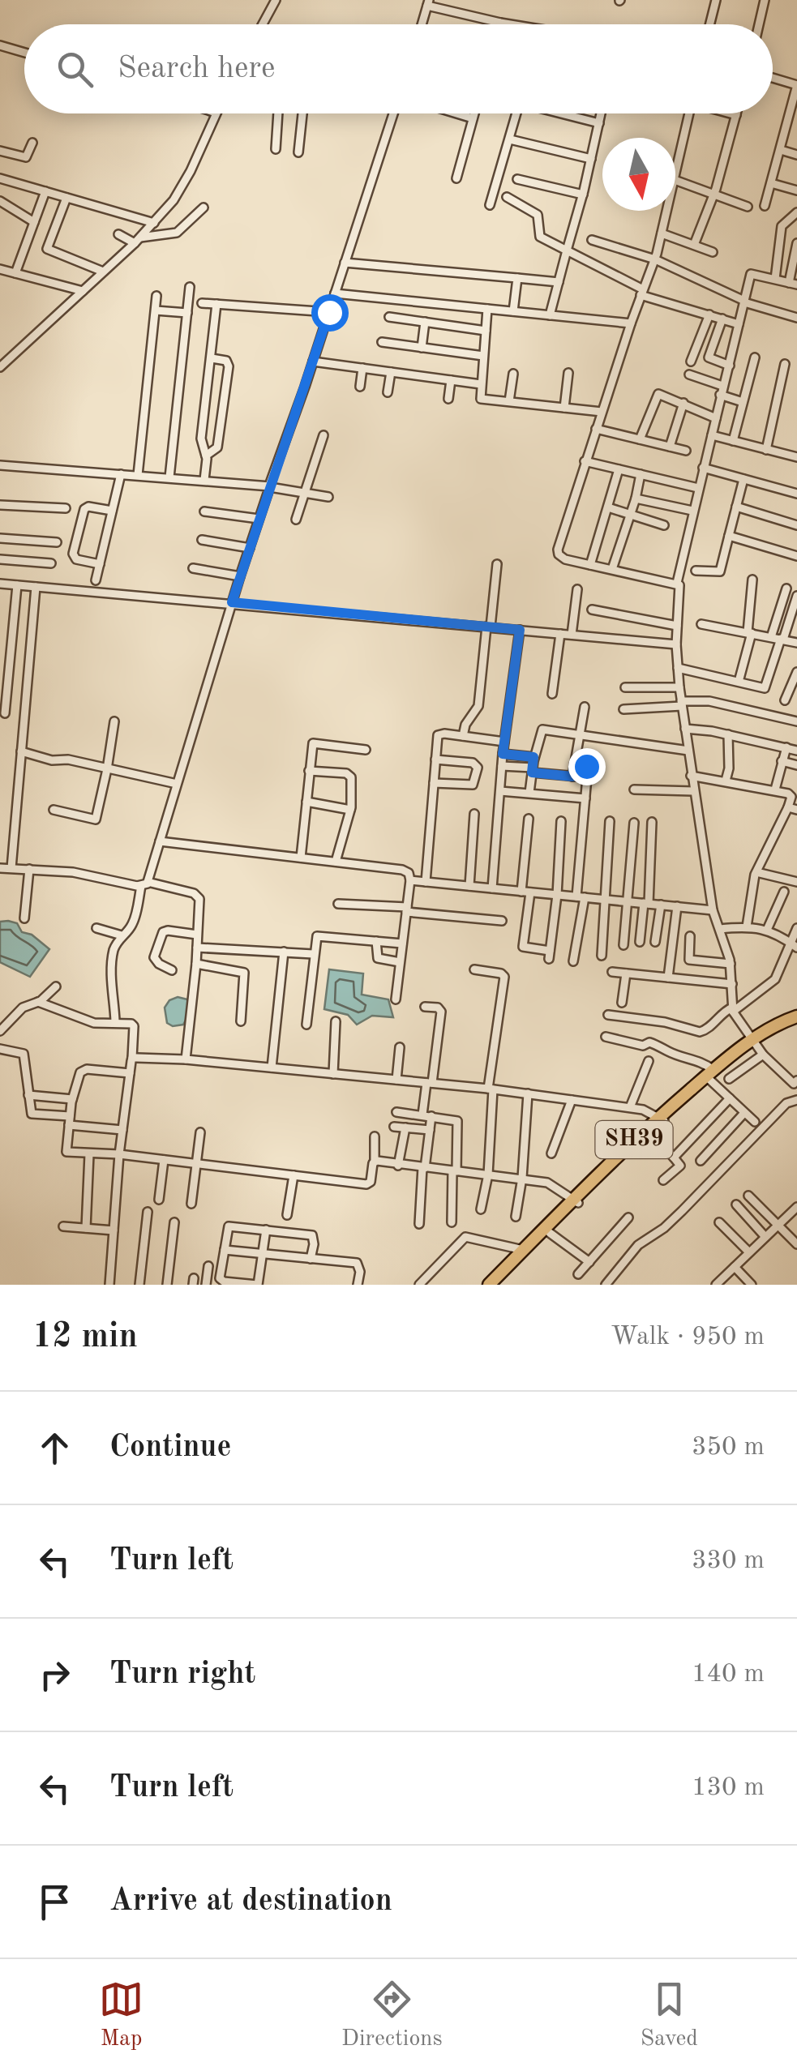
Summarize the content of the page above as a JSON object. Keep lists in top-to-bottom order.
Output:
{
  "streets": {
    "main road": ["SH39"]
  },
  "north": "bottom",
  "page": {
    "search": "Search here",
    "heading": ["12 min", "Walk · 950 m"],
    "list": [
      ["Continue", "350 m"],
      ["Turn left", "330 m"],
      ["Turn right", "140 m"],
      ["Turn left", "130 m"],
      "Arrive at destination"
    ],
    "nav": ["Map", "Directions", "Saved"]
  }
}
